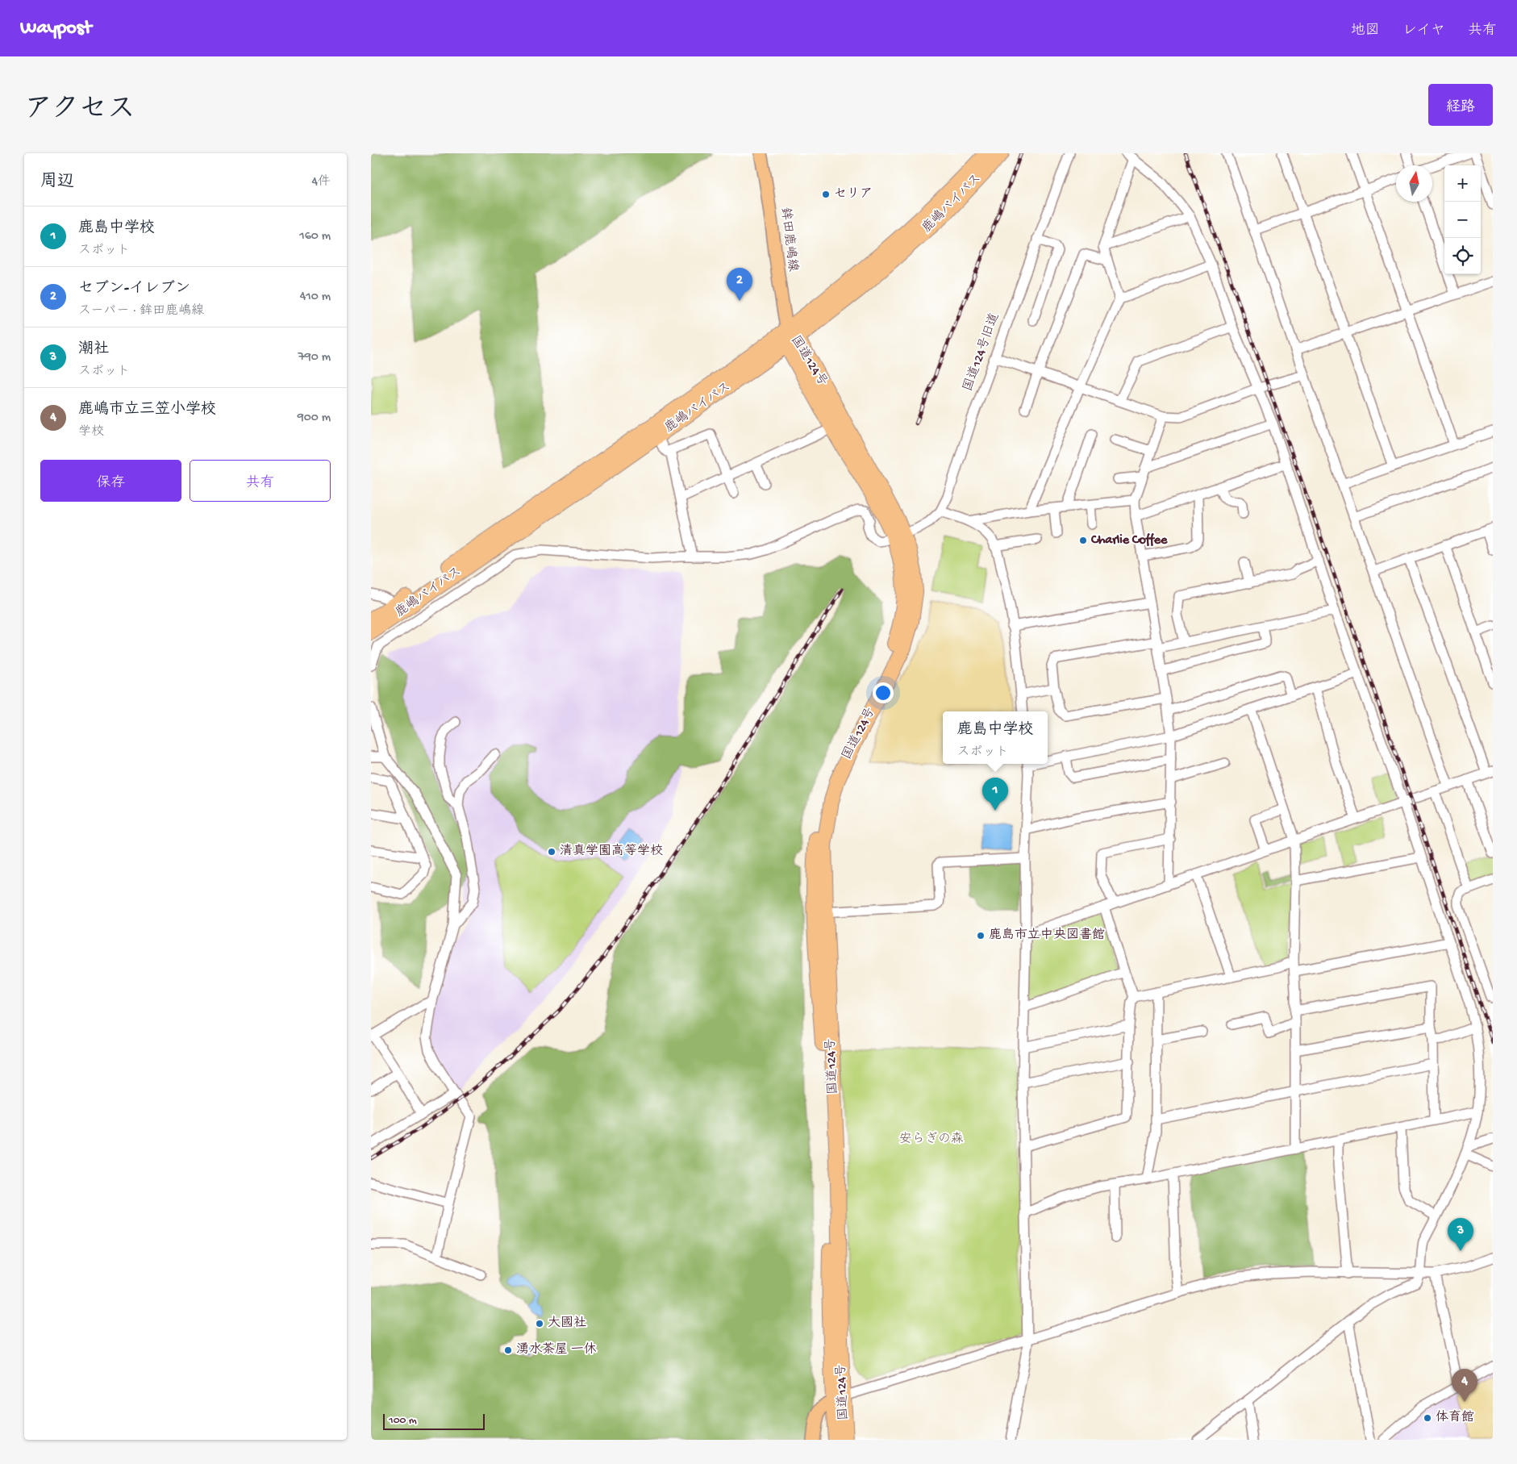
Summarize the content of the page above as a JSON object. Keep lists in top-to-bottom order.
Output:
{
  "streets": {
    "highway": ["鹿嶋バイパス", "国道124号"],
    "main road": ["鉾田鹿嶋線"],
    "street": ["国道124号旧道"]
  },
  "crossings": [
    ["鹿嶋バイパス", "鉾田鹿嶋線"],
    ["鹿嶋バイパス", "国道124号"],
    ["鉾田鹿嶋線", "国道124号"],
    ["国道124号旧道", "国道124号"]
  ],
  "parks": ["安らぎの森"],
  "places": [
    "セリア",
    "Charlie Coffee",
    "清真学園高等学校",
    "鹿島市立中央図書館",
    "大國社",
    "湧水茶屋 一休",
    "体育館"
  ],
  "scale_bar": "100 m",
  "north": "top",
  "page": {
    "header": "Waypost",
    "nav": ["地図", "レイヤ", "共有"],
    "title": "アクセス",
    "buttons": [
      "経路",
      ["保存", "共有"]
    ],
    "heading": ["周辺", "4件"],
    "map_buttons": ["+", "−"],
    "list": [
      {
        "mark": "1",
        "name": "鹿島中学校",
        "note": "スポット",
        "value": "160 m"
      },
      {
        "mark": "2",
        "name": "セブン-イレブン",
        "note": "スーパー · 鉾田鹿嶋線",
        "value": "410 m"
      },
      {
        "mark": "3",
        "name": "潮社",
        "note": "スポット",
        "value": "790 m"
      },
      {
        "mark": "4",
        "name": "鹿嶋市立三笠小学校",
        "note": "学校",
        "value": "900 m"
      }
    ],
    "pins": [
      "2",
      "1",
      "3",
      "4"
    ],
    "popup": ["鹿島中学校", "スポット"],
    "scale": "100 m"
  }
}
